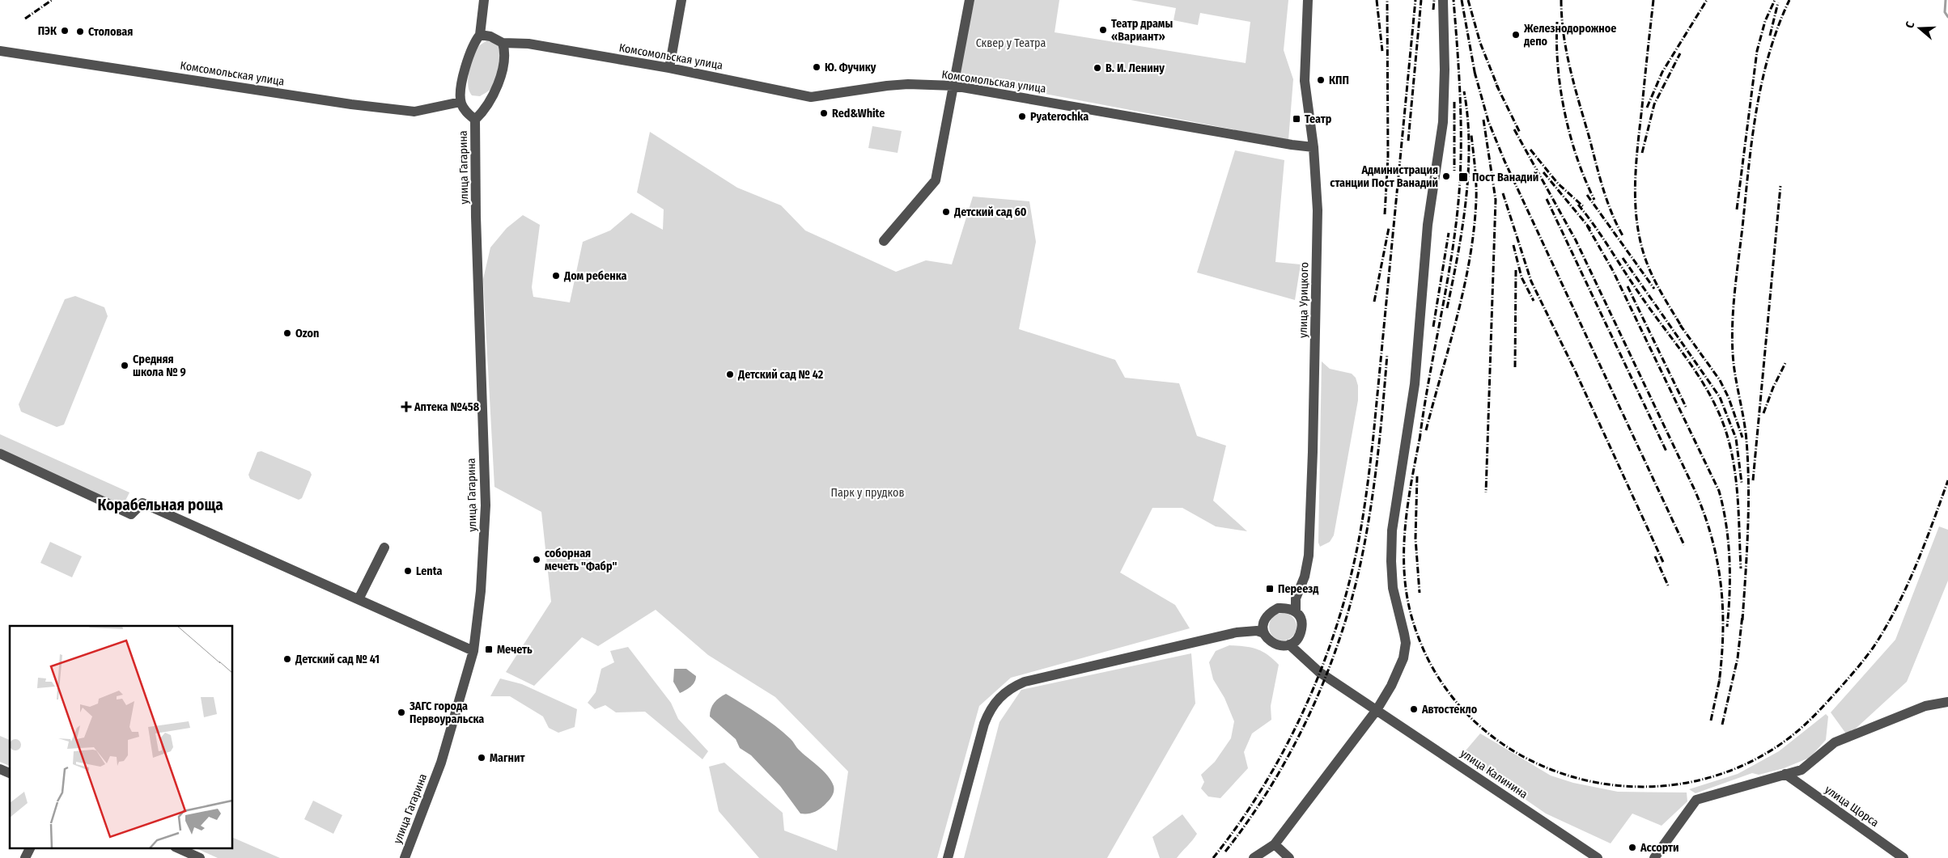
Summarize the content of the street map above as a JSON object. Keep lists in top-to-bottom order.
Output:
{
  "streets": {
    "street": [
      "Комсомольская улица",
      "улица Гагарина",
      "улица Урицкого",
      "улица Калинина",
      "улица Щорса"
    ]
  },
  "crossings": [
    ["Комсомольская улица", "улица Урицкого"],
    ["улица Урицкого", "улица Калинина"]
  ],
  "districts": ["Корабельная роща"],
  "parks": ["Сквер у Театра", "Парк у прудков"],
  "places": {
    "other": [
      "Театр драмы «Вариант»",
      "ПЭК",
      "Столовая",
      "Железнодорожное депо",
      "Ю. Фучику",
      "В. И. Ленину",
      "КПП",
      "Red&White",
      "Pyaterochka",
      "Администрация станции Пост Ванадий",
      "Детский сад 60",
      "Дом ребенка",
      "Ozon",
      "Средняя школа № 9",
      "Детский сад № 42",
      "соборная мечеть \"Фабр\"",
      "Lenta",
      "Детский сад № 41",
      "Автостекло",
      "ЗАГС города Первоуральска",
      "Магнит",
      "Ассорти"
    ],
    "transit": [
      "Театр",
      "Пост Ванадий",
      "Переезд",
      "Мечеть"
    ],
    "health": ["Аптека №458"]
  },
  "north": "left"
}
